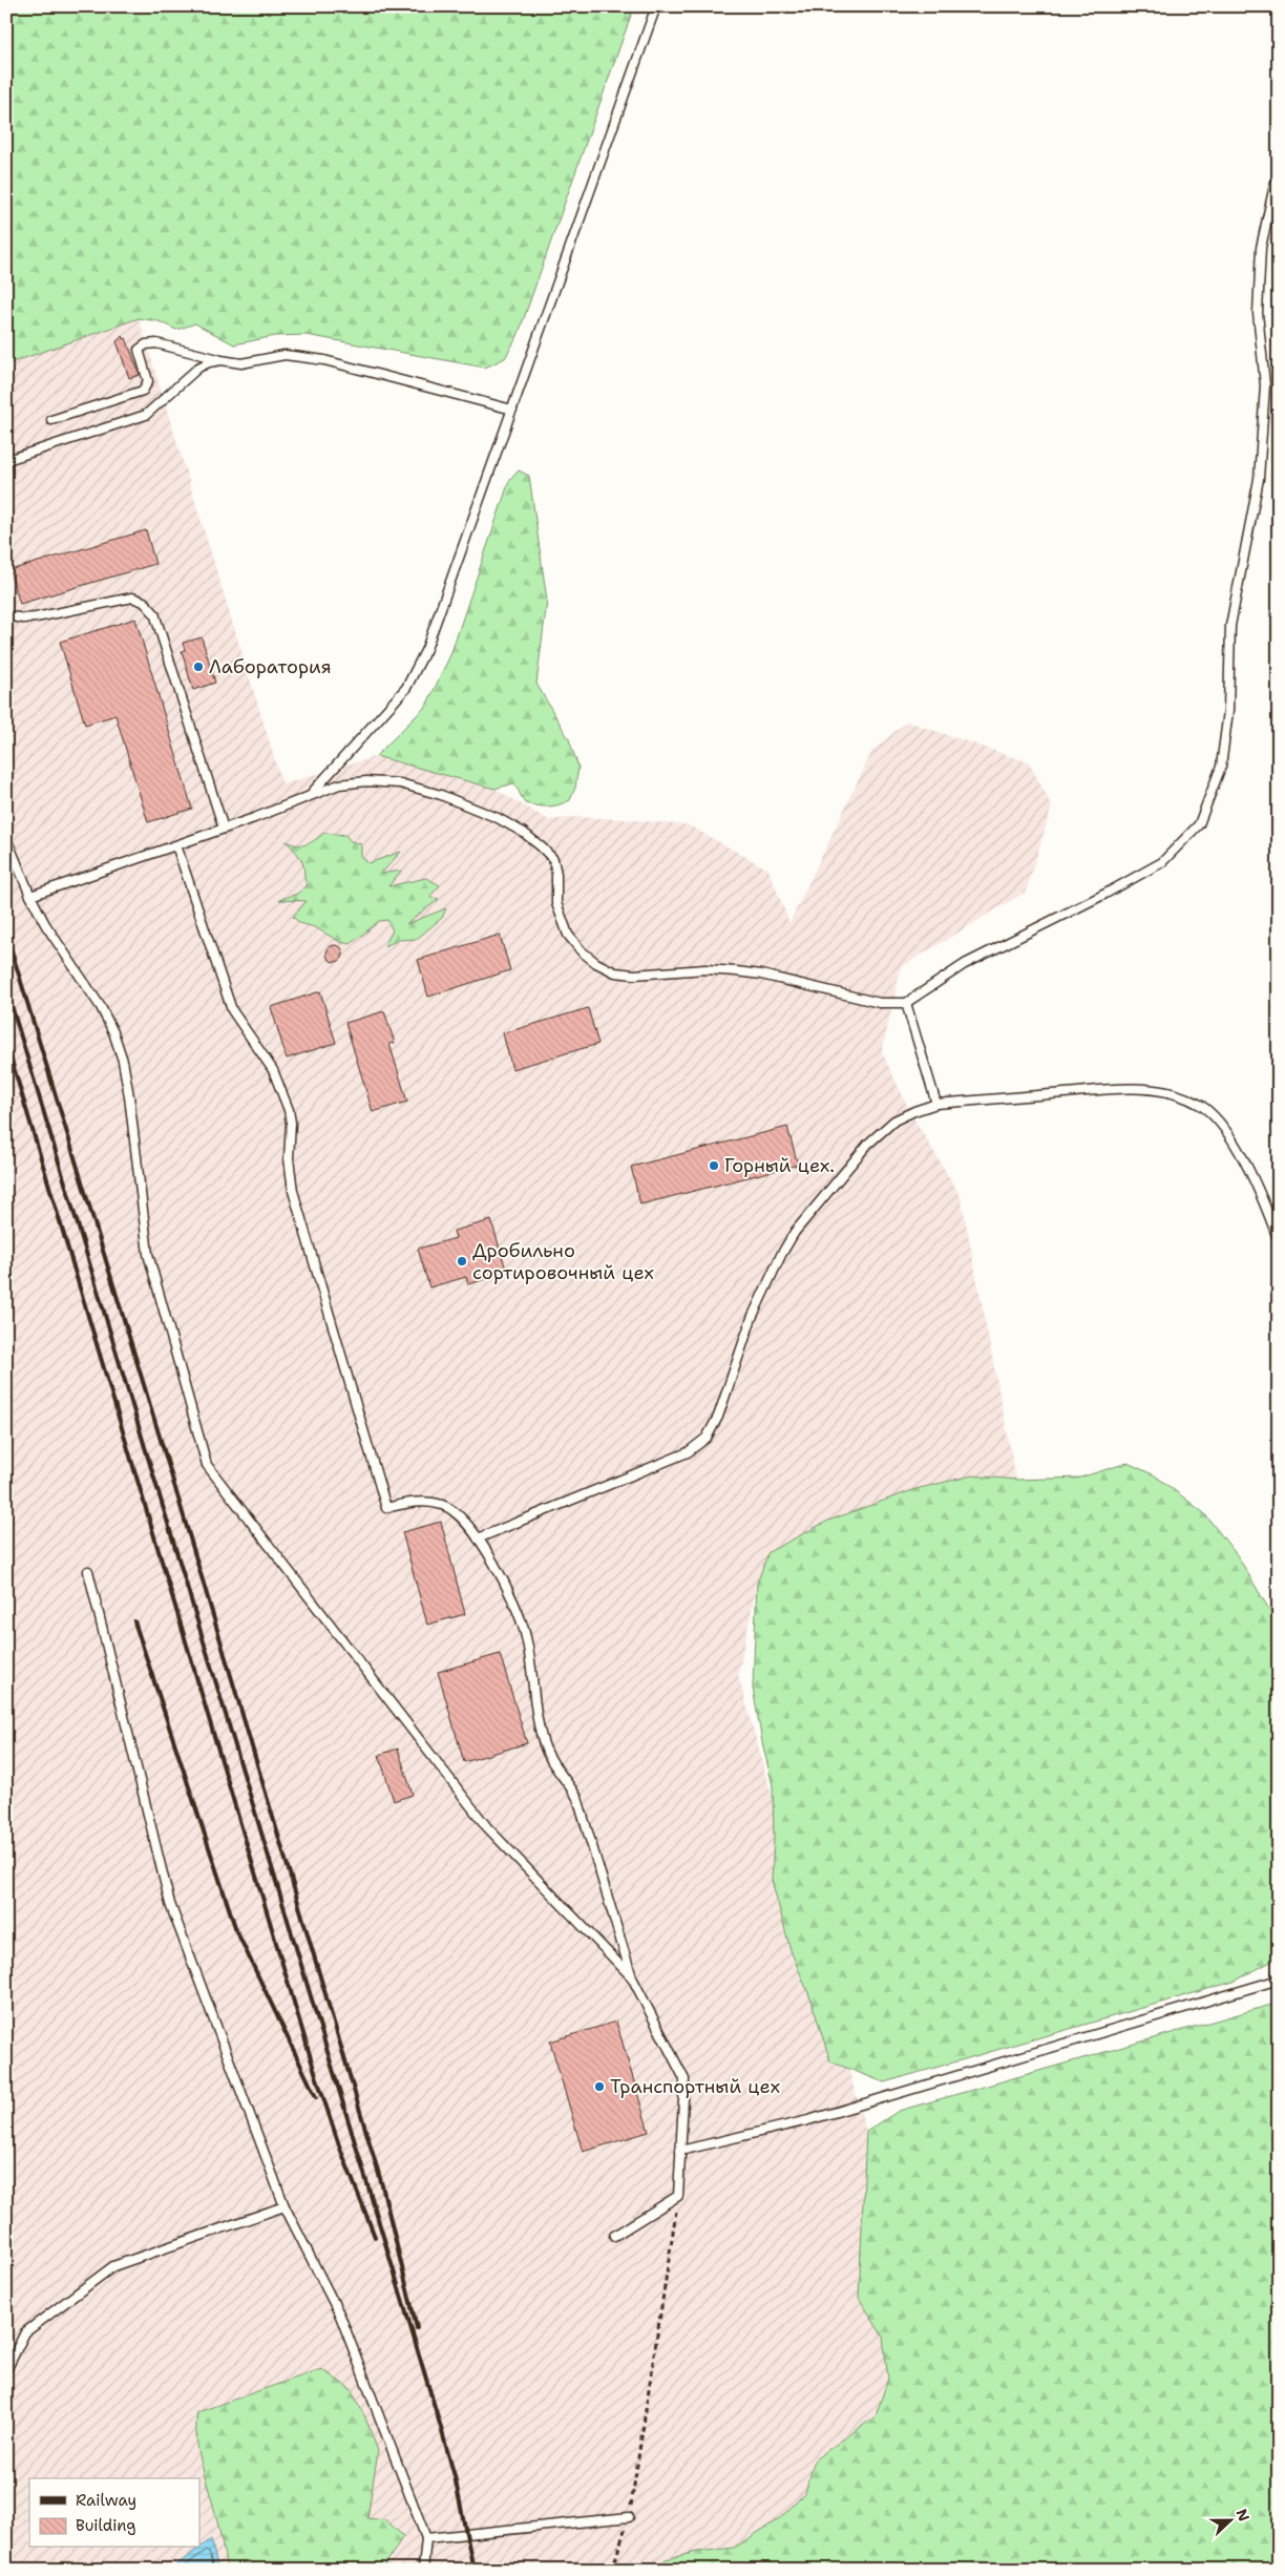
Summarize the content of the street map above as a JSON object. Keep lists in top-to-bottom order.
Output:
{
  "places": [
    "Лаборатория",
    "Горный цех.",
    "Дробильно сортировочный цех",
    "Транспортный цех"
  ],
  "legend": ["Railway", "Building"],
  "north": "right"
}
